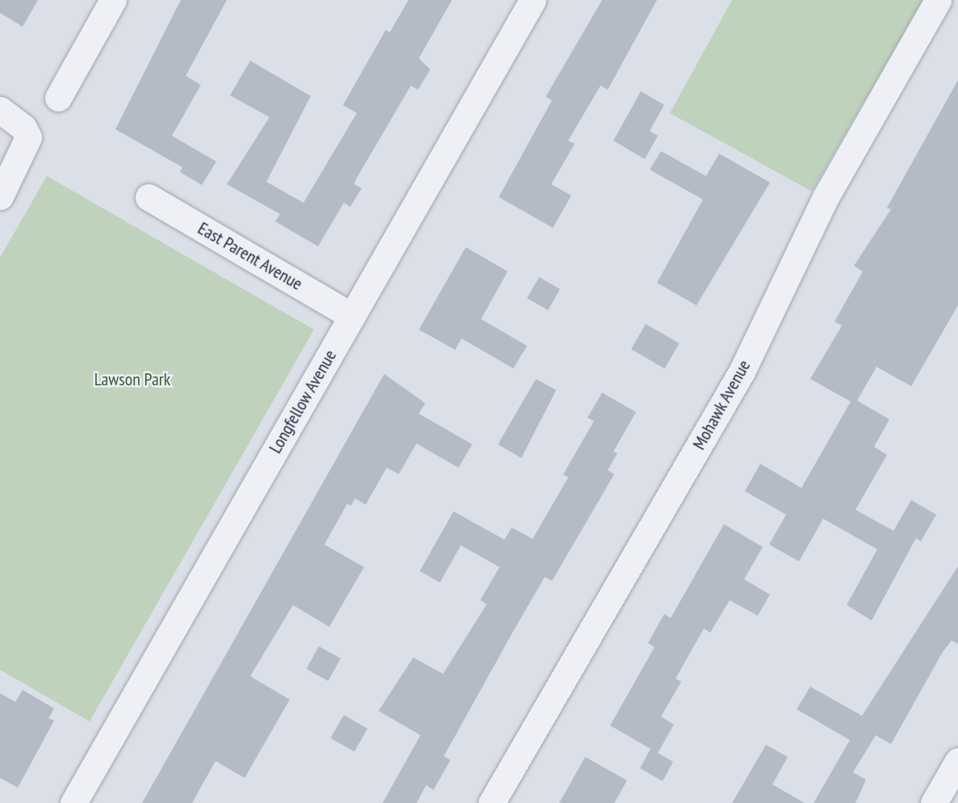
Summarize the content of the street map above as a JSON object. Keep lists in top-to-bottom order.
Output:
{
  "streets": {
    "street": ["East Parent Avenue", "Longfellow Avenue", "Mohawk Avenue"]
  },
  "crossings": [
    ["East Parent Avenue", "Longfellow Avenue"]
  ],
  "parks": ["Lawson Park"]
}
